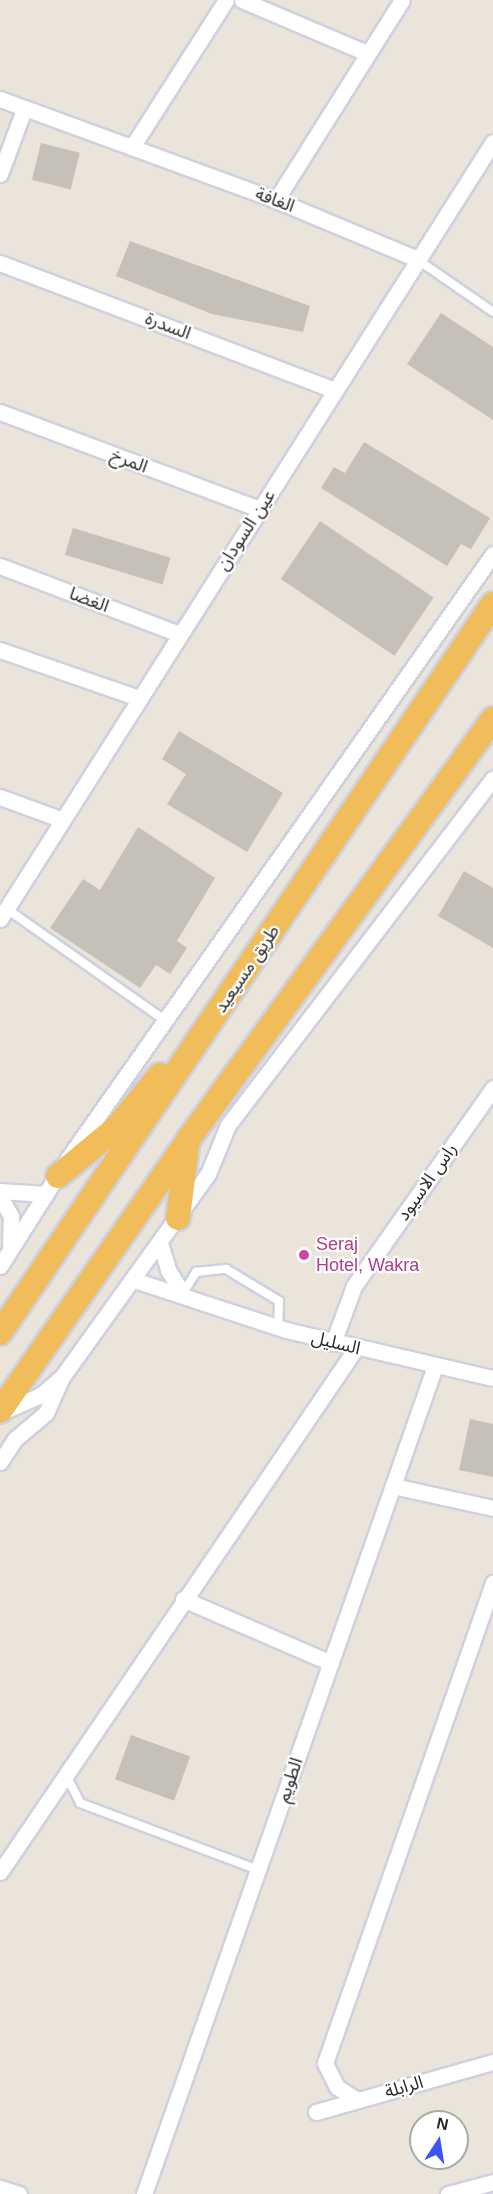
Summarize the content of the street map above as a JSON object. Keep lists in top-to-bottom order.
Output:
{
  "streets": {
    "highway": ["طريق مسيعيد"],
    "street": [
      "الغافة",
      "السدرة",
      "المرخ",
      "عين السودان",
      "الغضا",
      "راس الاسيود",
      "السليل",
      "الطويم",
      "الرابلة"
    ]
  },
  "crossings": [
    ["الغافة", "عين السودان"],
    ["السدرة", "عين السودان"],
    ["المرخ", "عين السودان"],
    ["عين السودان", "الغضا"],
    ["راس الاسيود", "السليل"],
    ["السليل", "الطويم"]
  ],
  "places": ["Seraj Hotel, Wakra"],
  "north": "top"
}
